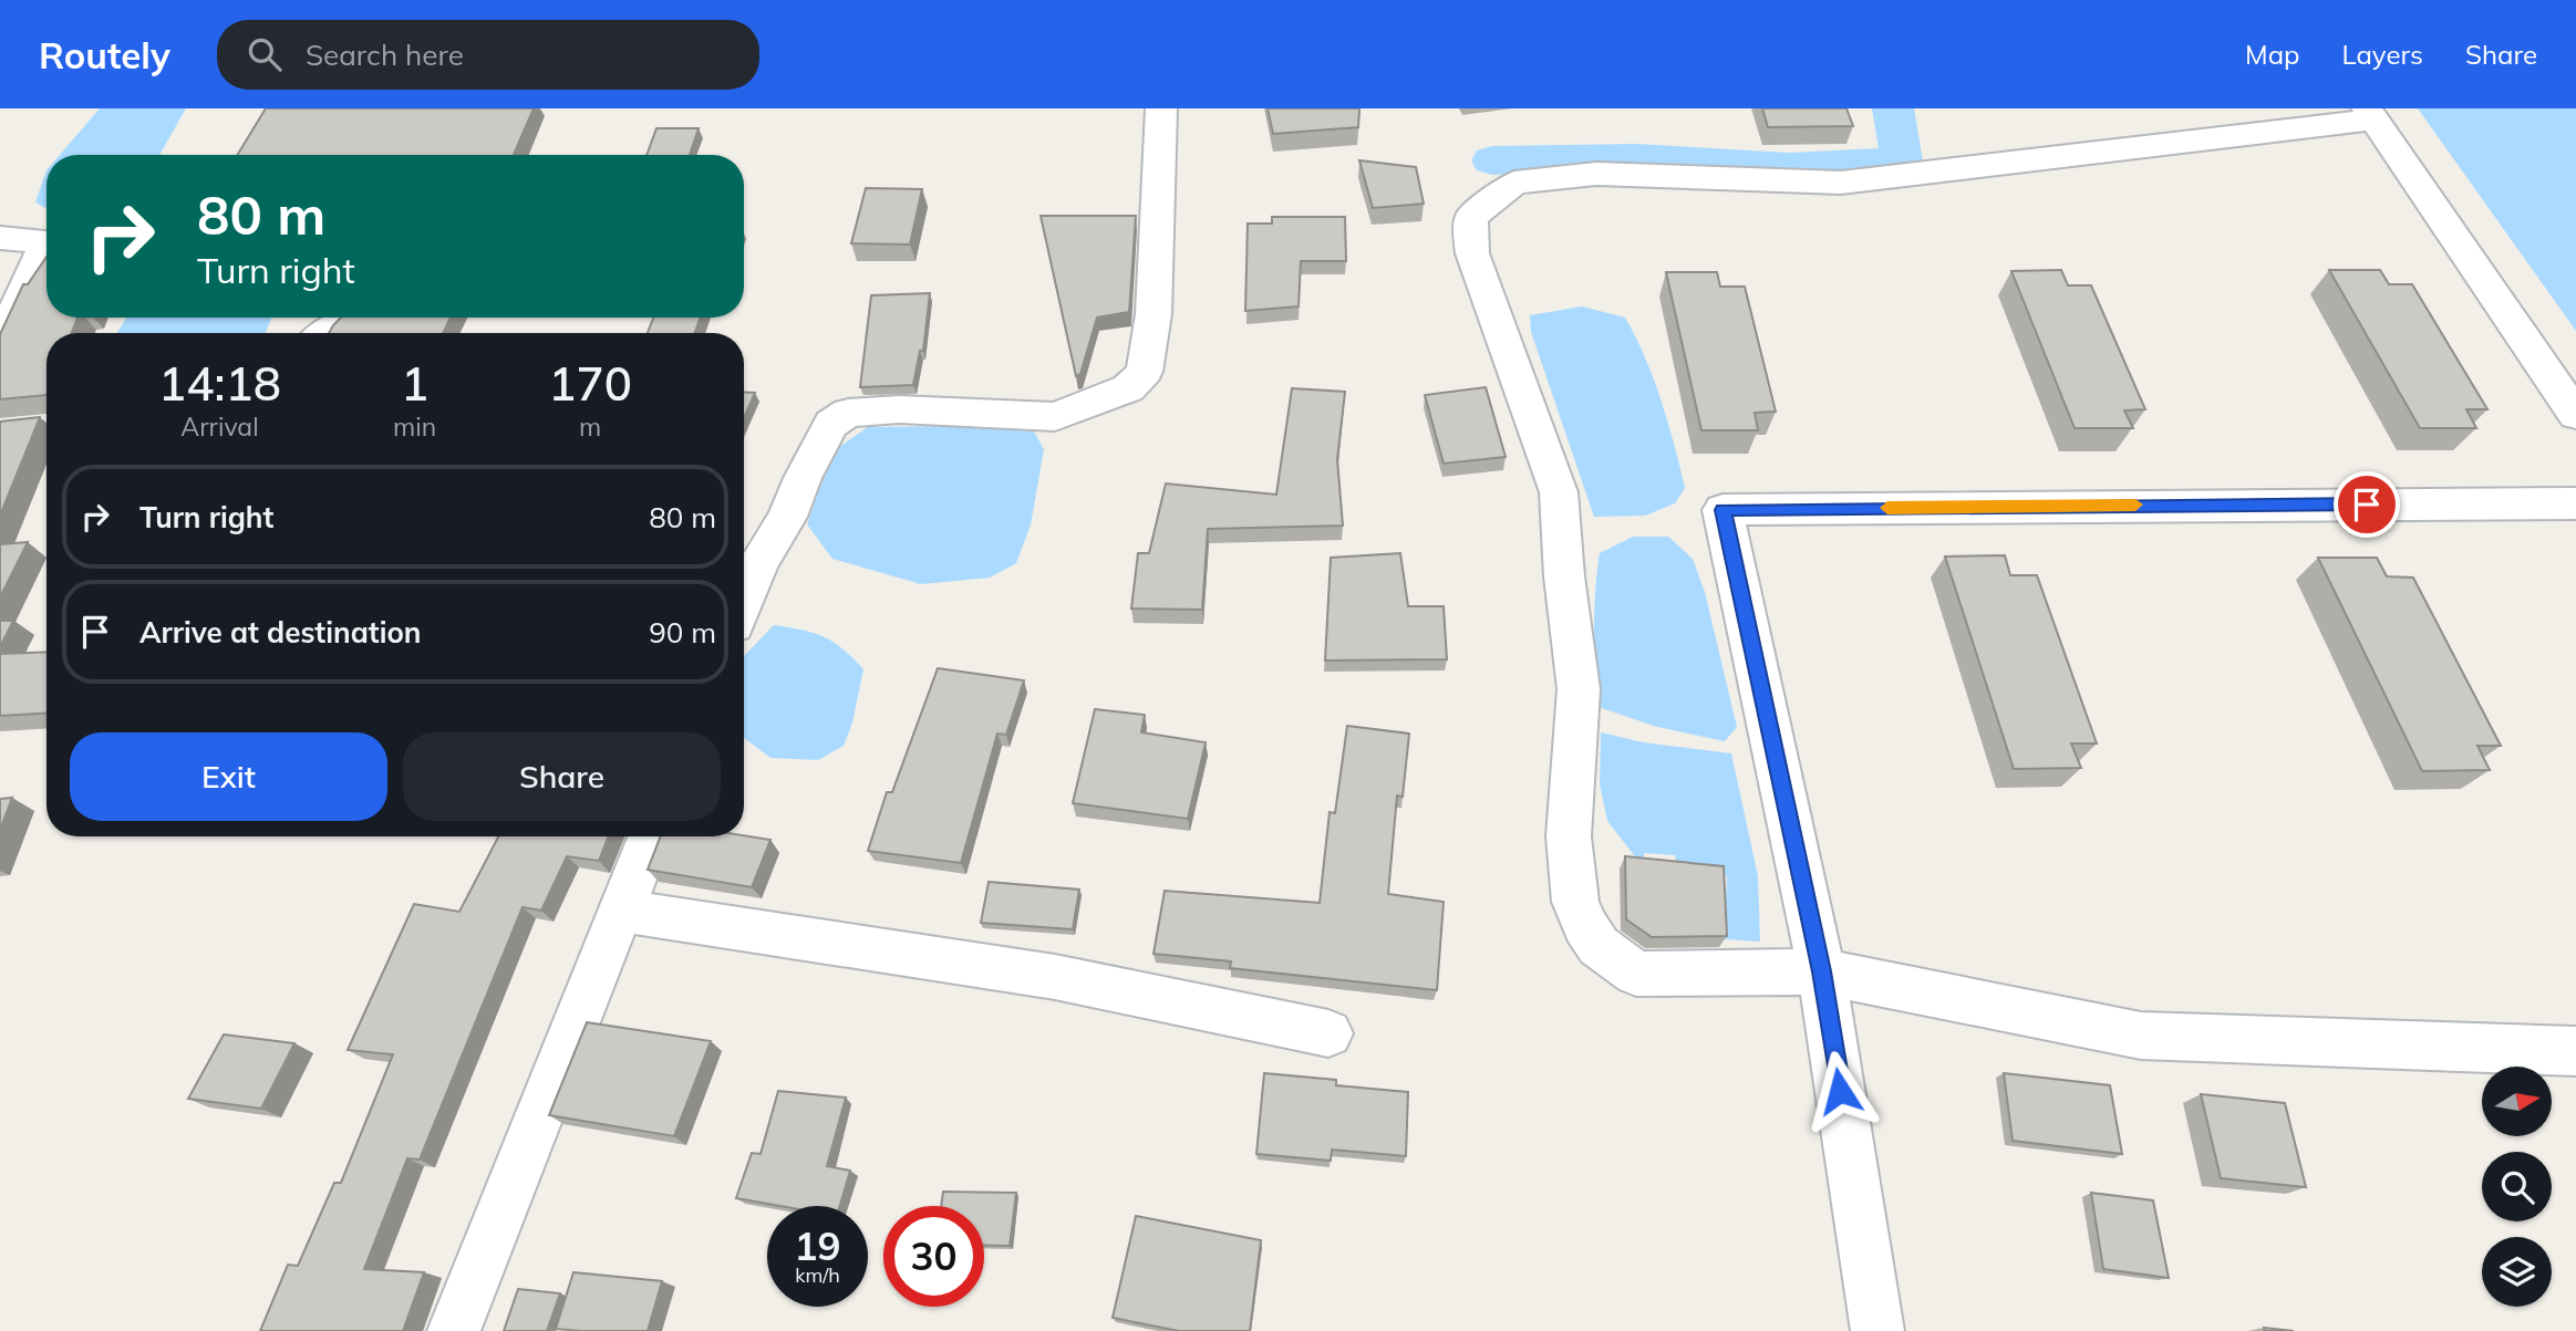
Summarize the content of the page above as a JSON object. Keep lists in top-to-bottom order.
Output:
{
  "north": "right",
  "page": {
    "header": "Routely",
    "search": "Search here",
    "nav": ["Map", "Layers", "Share"],
    "turn": ["80 m", "Turn right"],
    "eta": [
      "14:18",
      "Arrival",
      "1",
      "min",
      "170",
      "m"
    ],
    "list": [
      {
        "name": "Turn right",
        "value": "80 m"
      },
      {
        "name": "Arrive at destination",
        "value": "90 m"
      }
    ],
    "buttons": ["Exit", "Share"],
    "speed": "19 km/h",
    "limit": "30"
  }
}
